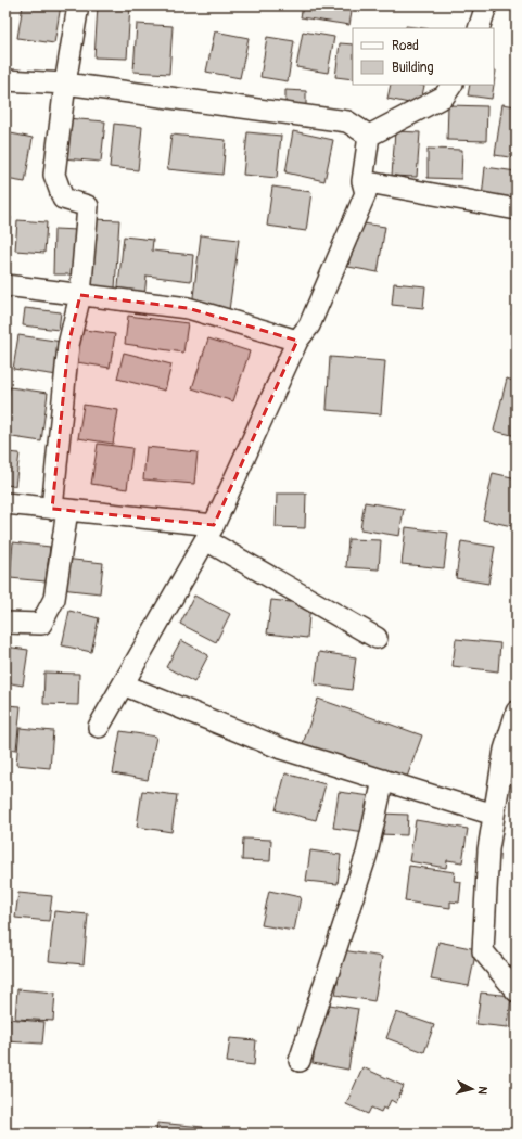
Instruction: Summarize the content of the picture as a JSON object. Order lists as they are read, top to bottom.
{
  "legend": ["Road", "Building"],
  "north": "right"
}
